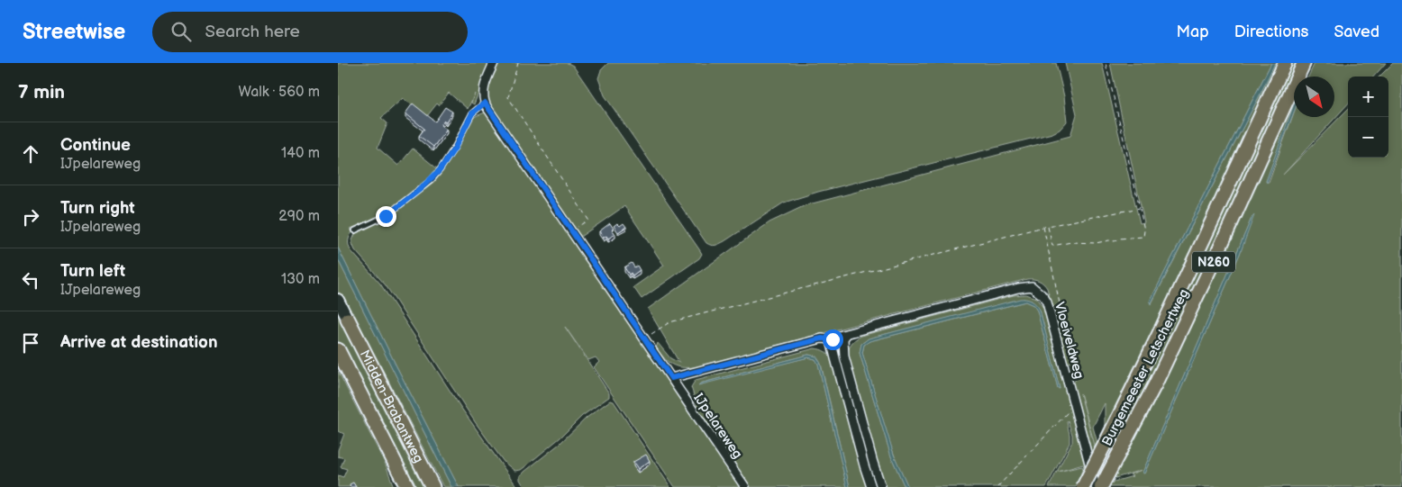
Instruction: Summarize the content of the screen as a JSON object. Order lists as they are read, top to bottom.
{
  "streets": {
    "highway": ["Midden-Brabantweg"],
    "main road": ["N260", "Burgemeester Letschertweg"],
    "street": ["Vloeiveldweg", "IJpelareweg"]
  },
  "crossings": [
    ["Vloeiveldweg", "IJpelareweg"]
  ],
  "north": "bottom right",
  "page": {
    "header": "Streetwise",
    "search": "Search here",
    "nav": ["Map", "Directions", "Saved"],
    "heading": ["7 min", "Walk · 560 m"],
    "map_buttons": ["+", "−"],
    "list": [
      ["Continue", "IJpelareweg", "140 m"],
      ["Turn right", "IJpelareweg", "290 m"],
      ["Turn left", "IJpelareweg", "130 m"],
      "Arrive at destination"
    ]
  }
}
